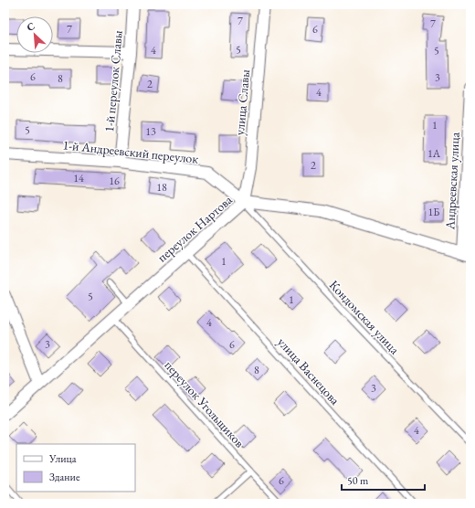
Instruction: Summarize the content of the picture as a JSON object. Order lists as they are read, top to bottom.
{
  "streets": {
    "street": [
      "1-й переулок Славы",
      "улица Славы",
      "1-й Андреевский переулок",
      "Андреевская улица",
      "переулок Нартова"
    ],
    "lane": ["Кондомская улица", "улица Васнецова", "переулок Угольщиков"]
  },
  "crossings": [
    ["1-й переулок Славы", "1-й Андреевский переулок"],
    ["улица Славы", "1-й Андреевский переулок"],
    ["улица Славы", "переулок Нартова"],
    ["улица Славы", "Кондомская улица"],
    ["1-й Андреевский переулок", "переулок Нартова"],
    ["1-й Андреевский переулок", "Кондомская улица"],
    ["Андреевская улица", "переулок Нартова"],
    ["переулок Нартова", "Кондомская улица"],
    ["переулок Нартова", "улица Васнецова"],
    ["переулок Нартова", "переулок Угольщиков"]
  ],
  "house_numbers": [
    "7",
    "7",
    "7",
    "6",
    "5",
    "4",
    "5",
    "6",
    "3",
    "8",
    "2",
    "4",
    "1",
    "5",
    "13",
    "1А",
    "2",
    "14",
    "16",
    "18",
    "1Б",
    "1",
    "5",
    "1",
    "4",
    "3",
    "6",
    "8",
    "3",
    "4",
    "6"
  ],
  "legend": ["Улица", "Здание"],
  "scale_bar": "50 m",
  "north": "top left"
}
